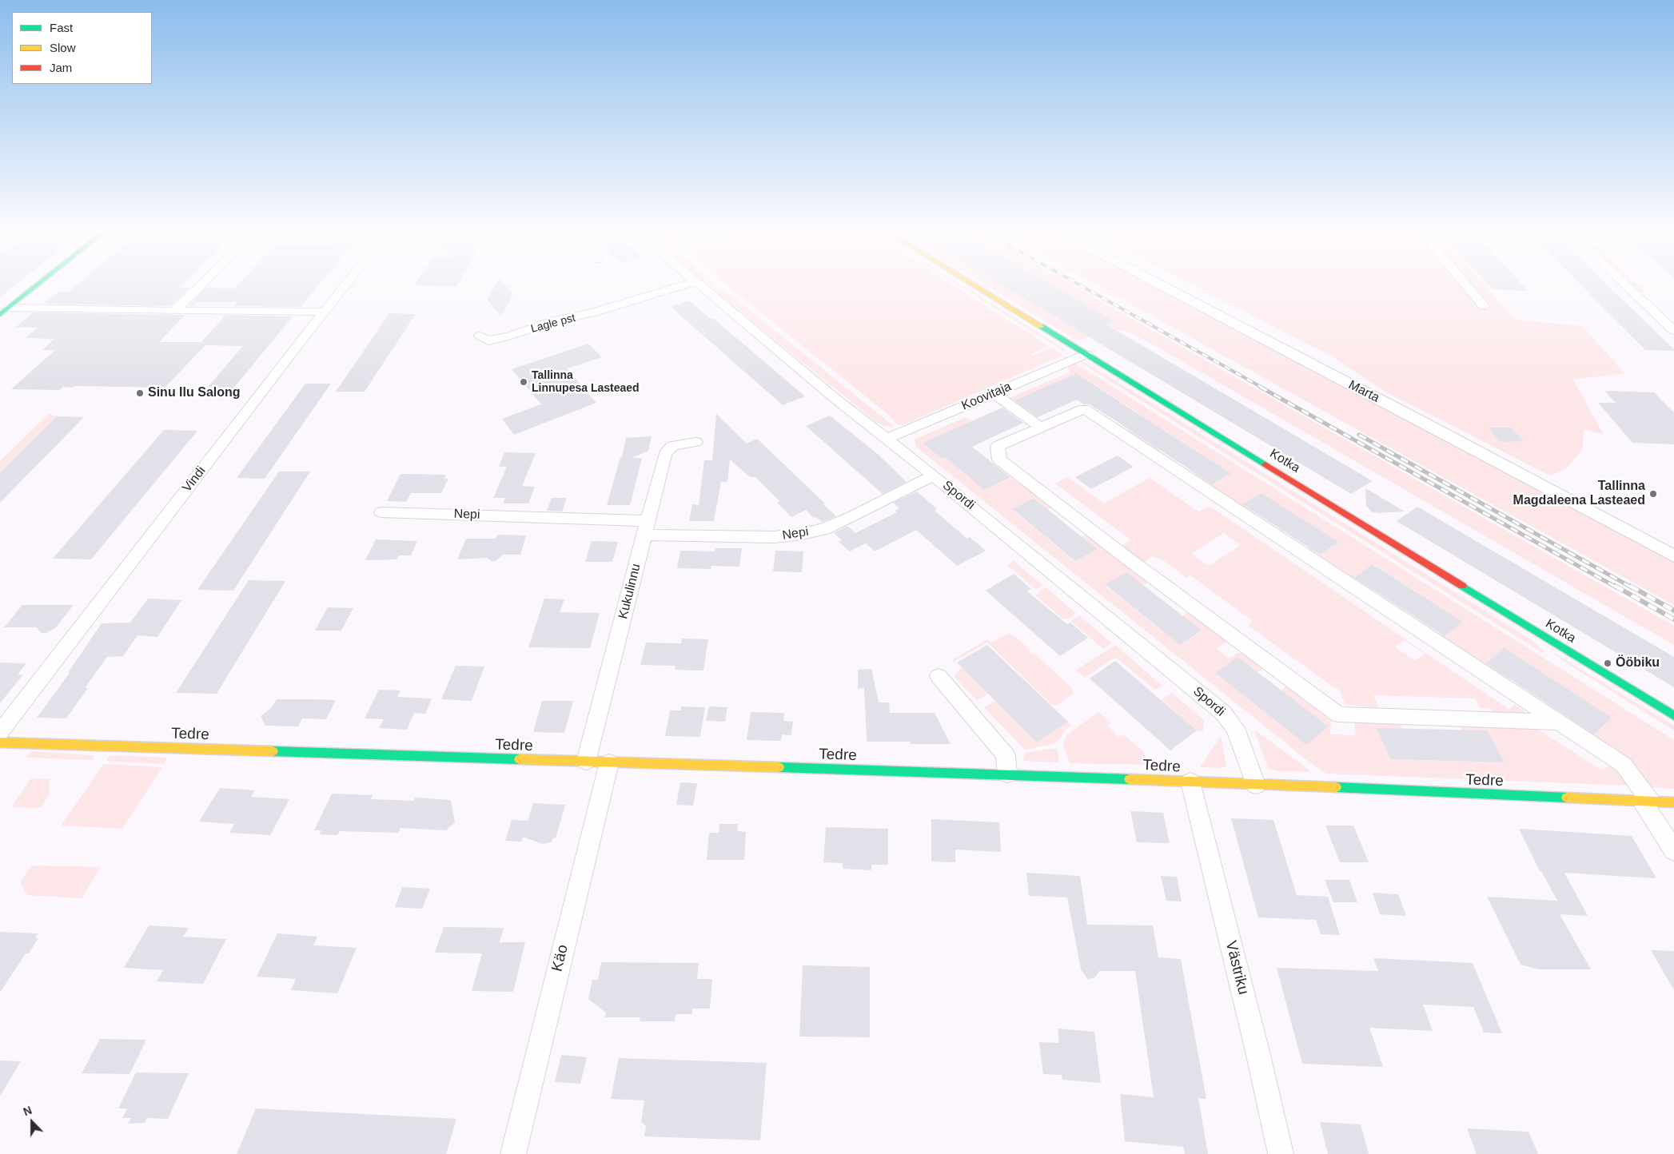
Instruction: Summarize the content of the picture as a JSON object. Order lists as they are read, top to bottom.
{
  "streets": {
    "street": [
      "Lagle pst",
      "Marta",
      "Koovitaja",
      "Kotka",
      "Vindi",
      "Spordi",
      "Nepi",
      "Kukulinnu",
      "Tedre",
      "Käo",
      "Västriku"
    ]
  },
  "crossings": [
    ["Koovitaja", "Kotka"],
    ["Koovitaja", "Spordi"],
    ["Spordi", "Nepi"],
    ["Spordi", "Tedre"],
    ["Nepi", "Kukulinnu"],
    ["Kukulinnu", "Tedre"],
    ["Tedre", "Käo"],
    ["Tedre", "Västriku"]
  ],
  "places": [
    "Tallinna Linnupesa Lasteaed",
    "Sinu Ilu Salong",
    "Tallinna Magdaleena Lasteaed",
    "Ööbiku"
  ],
  "legend": ["Fast", "Slow", "Jam"],
  "north": "top"
}
